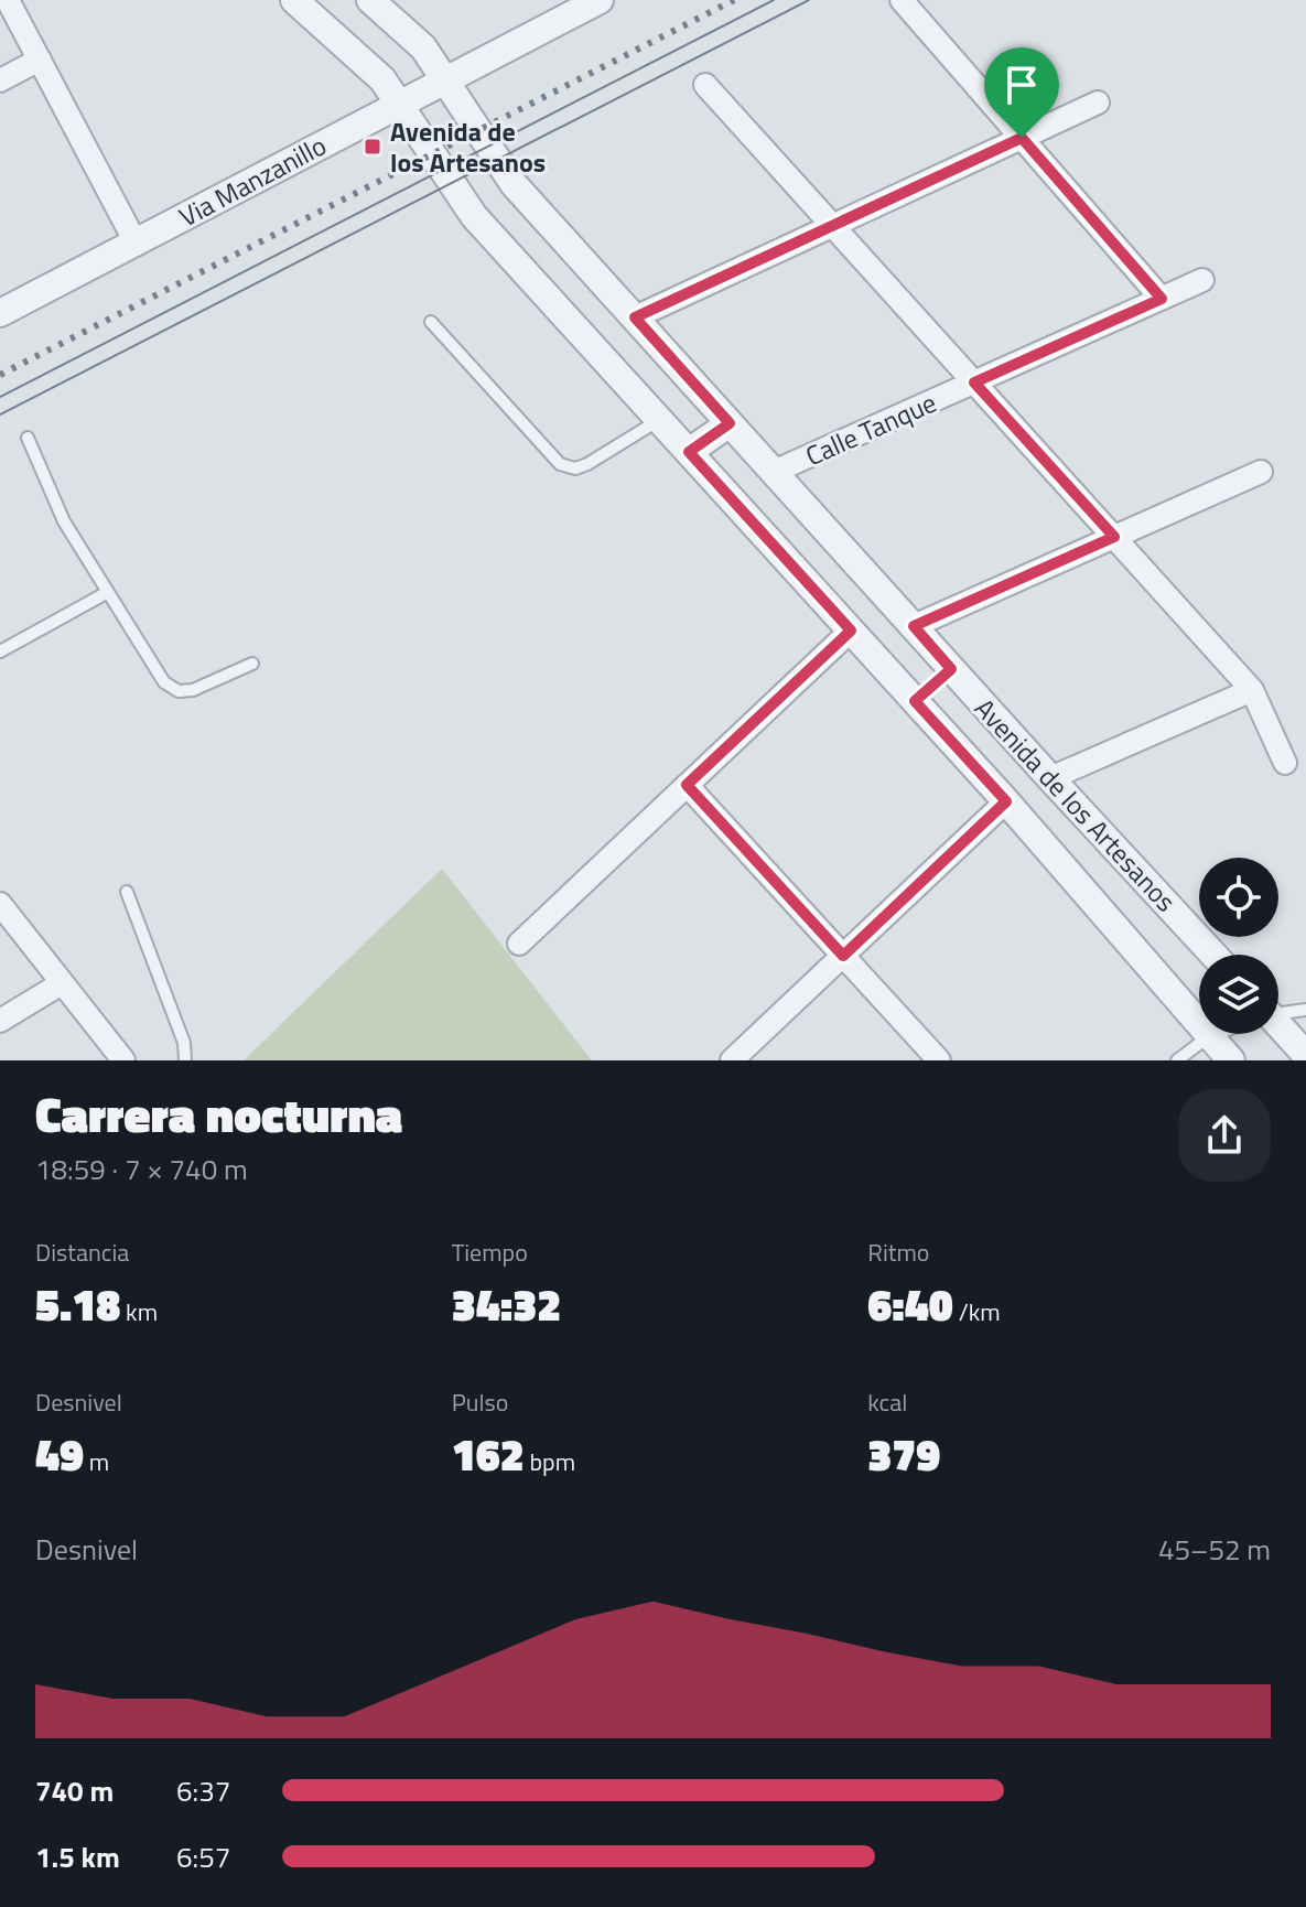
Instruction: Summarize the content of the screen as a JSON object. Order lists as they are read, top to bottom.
{
  "streets": {
    "street": ["Via Manzanillo", "Calle Tanque", "Avenida de los Artesanos"]
  },
  "crossings": [
    ["Via Manzanillo", "Avenida de los Artesanos"],
    ["Calle Tanque", "Avenida de los Artesanos"]
  ],
  "places": {
    "transit": ["Avenida de los Artesanos"]
  },
  "page": {
    "heading": ["Carrera nocturna", "18:59 · 7 × 740 m"],
    "stats": [
      ["Distancia", "5.18 km"],
      ["Tiempo", "34:32"],
      ["Ritmo", "6:40 /km"],
      ["Desnivel", "49 m"],
      ["Pulso", "162 bpm"],
      ["kcal", "379"]
    ],
    "chart": ["Desnivel", "45–52 m"],
    "list": [
      {
        "name": "740 m",
        "note": "6:37"
      },
      {
        "name": "1.5 km",
        "note": "6:57"
      }
    ]
  }
}
